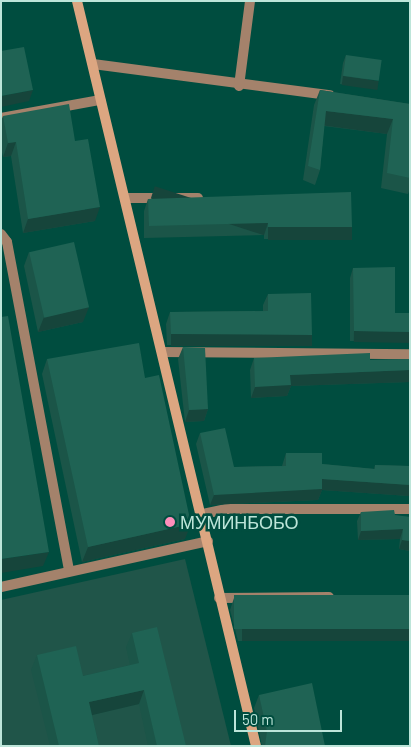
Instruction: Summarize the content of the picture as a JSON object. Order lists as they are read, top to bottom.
{
  "places": ["МУМИНБОБО"],
  "scale_bar": "50 m"
}
